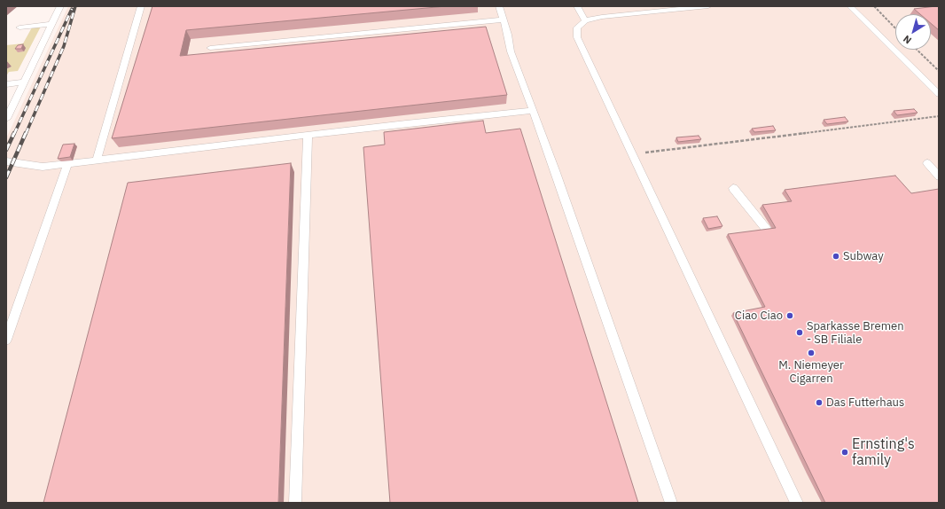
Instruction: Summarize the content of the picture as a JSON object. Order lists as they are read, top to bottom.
{
  "places": [
    "Subway",
    "Ciao Ciao",
    "Sparkasse Bremen - SB Filiale",
    "M. Niemeyer Cigarren",
    "Das Futterhaus",
    "Ernsting's family"
  ],
  "north": "bottom left"
}
